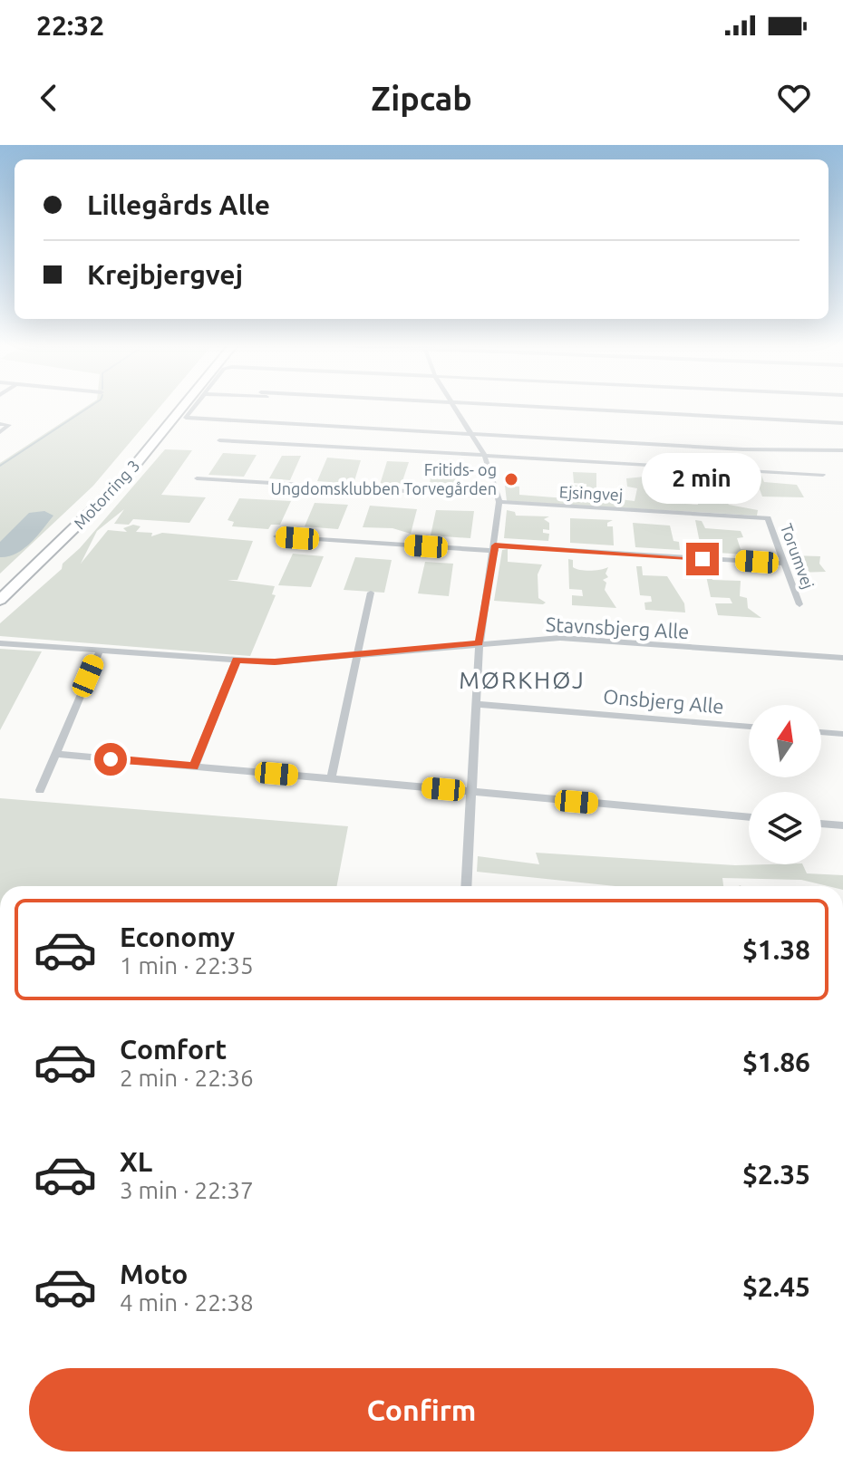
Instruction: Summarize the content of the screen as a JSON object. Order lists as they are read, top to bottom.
{
  "streets": {
    "highway": ["Motorring 3"],
    "street": [
      "Ejsingvej",
      "Torumvej",
      "Stavnsbjerg Alle",
      "Onsbjerg Alle"
    ]
  },
  "crossings": [
    ["Ejsingvej", "Torumvej"]
  ],
  "districts": ["MØRKHØJ"],
  "places": ["Fritids- og Ungdomsklubben Torvegården"],
  "north": "top",
  "page": {
    "status": "22:32",
    "header": "Zipcab",
    "banner": ["Lillegårds Alle", "Krejbjergvej"],
    "bubble": "2 min",
    "list": [
      {
        "name": "Economy",
        "note": "1 min · 22:35",
        "value": "$1.38"
      },
      {
        "name": "Comfort",
        "note": "2 min · 22:36",
        "value": "$1.86"
      },
      {
        "name": "XL",
        "note": "3 min · 22:37",
        "value": "$2.35"
      },
      {
        "name": "Moto",
        "note": "4 min · 22:38",
        "value": "$2.45"
      }
    ],
    "buttons": "Confirm"
  }
}
